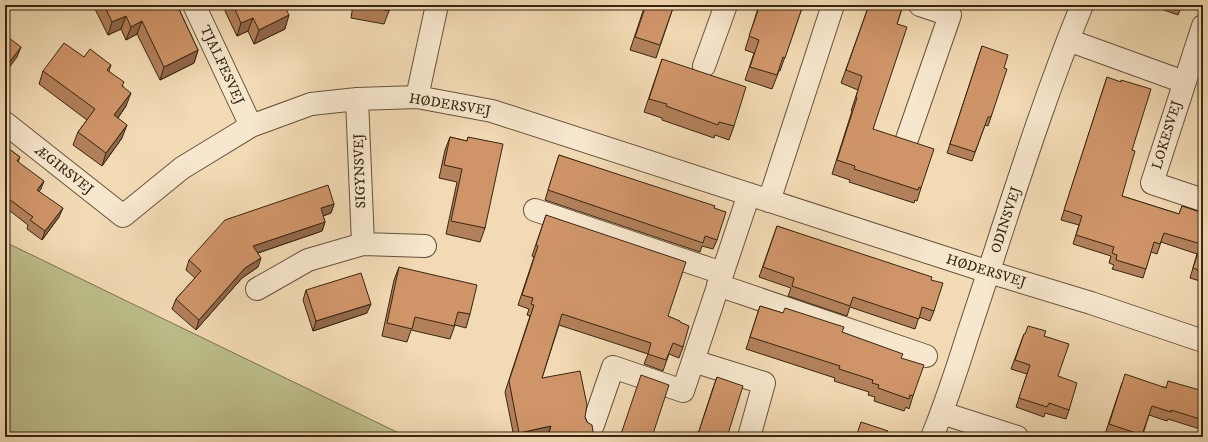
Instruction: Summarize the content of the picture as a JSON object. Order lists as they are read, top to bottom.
{
  "streets": {
    "street": [
      "TJALFESVEJ",
      "HØDERSVEJ",
      "LOKESVEJ",
      "ÆGIRSVEJ",
      "SIGYNSVEJ",
      "ODINSVEJ"
    ]
  },
  "crossings": [
    ["TJALFESVEJ", "HØDERSVEJ"],
    ["HØDERSVEJ", "ÆGIRSVEJ"],
    ["HØDERSVEJ", "SIGYNSVEJ"],
    ["HØDERSVEJ", "ODINSVEJ"],
    ["LOKESVEJ", "ODINSVEJ"]
  ]
}
